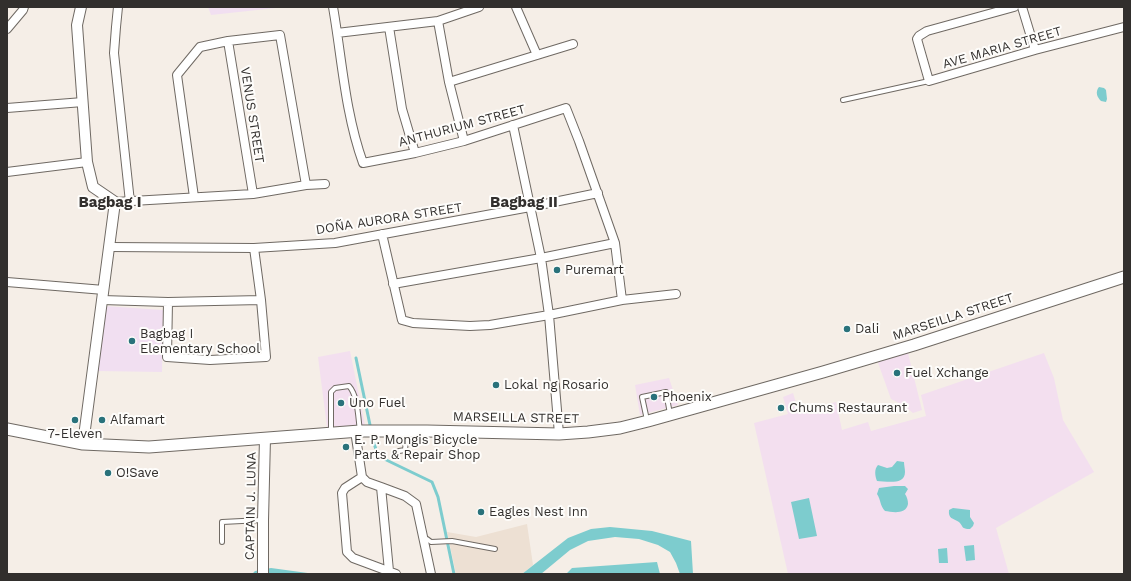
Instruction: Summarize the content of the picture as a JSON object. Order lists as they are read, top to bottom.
{
  "streets": {
    "main road": ["MARSEILLA STREET"],
    "street": [
      "AVE MARIA STREET",
      "VENUS STREET",
      "ANTHURIUM STREET",
      "DOÑA AURORA STREET",
      "CAPTAIN J. LUNA"
    ]
  },
  "crossings": [
    ["ANTHURIUM STREET", "DOÑA AURORA STREET"],
    ["MARSEILLA STREET", "CAPTAIN J. LUNA"]
  ],
  "districts": ["Bagbag I", "Bagbag II"],
  "places": [
    "Puremart",
    "Dali",
    "Bagbag I Elementary School",
    "Fuel Xchange",
    "Lokal ng Rosario",
    "Phoenix",
    "Uno Fuel",
    "Chums Restaurant",
    "7-Eleven",
    "Alfamart",
    "E. P. Mongis Bicycle Parts & Repair Shop",
    "O!Save",
    "Eagles Nest Inn"
  ]
}
